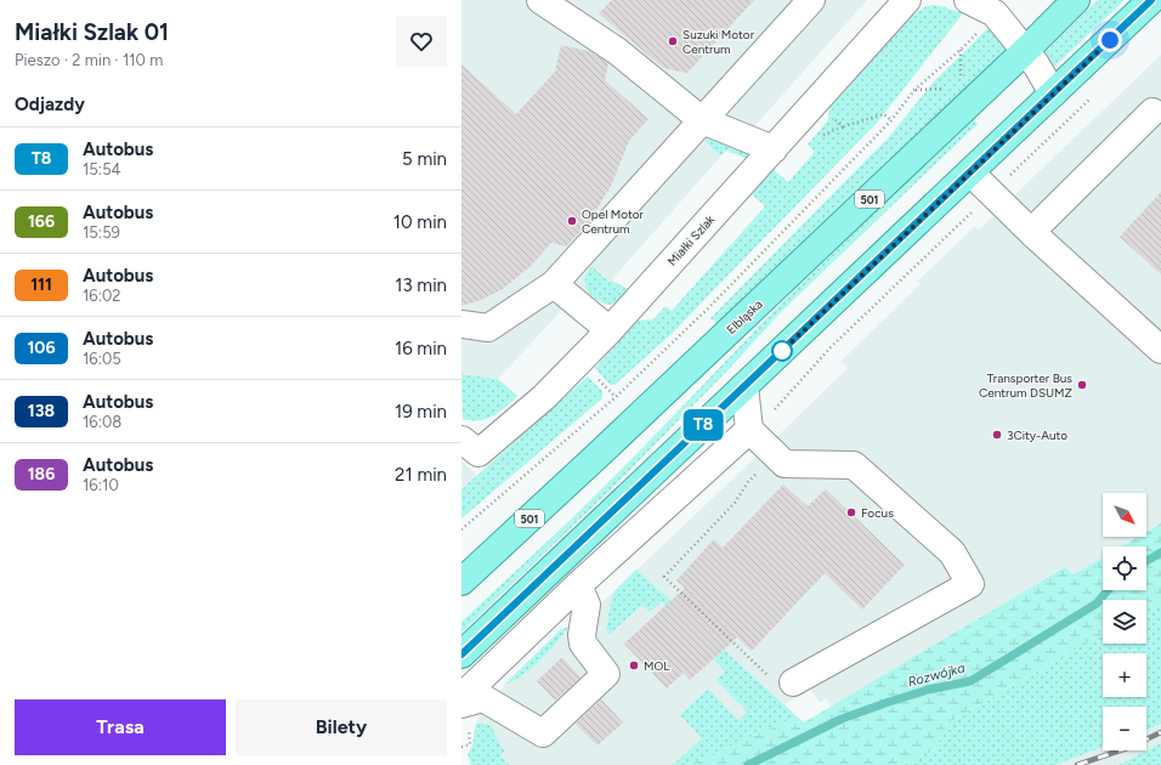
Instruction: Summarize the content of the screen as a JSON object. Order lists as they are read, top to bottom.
{
  "streets": {
    "main road": ["501", "Elbląska"],
    "street": ["Miałki Szlak"]
  },
  "water": ["Rozwójka"],
  "places": [
    "Suzuki Motor Centrum",
    "Opel Motor Centrum",
    "Transporter Bus Centrum DSUMZ",
    "3City-Auto",
    "Focus",
    "MOL"
  ],
  "lines": ["bus line T8"],
  "north": "bottom right",
  "page": {
    "heading": [
      ["Miałki Szlak 01", "Pieszo · 2 min · 110 m"],
      "Odjazdy"
    ],
    "on_map": "T8",
    "list": [
      {
        "mark": "T8",
        "name": "Autobus",
        "note": "15:54",
        "value": "5 min"
      },
      {
        "mark": "166",
        "name": "Autobus",
        "note": "15:59",
        "value": "10 min"
      },
      {
        "mark": "111",
        "name": "Autobus",
        "note": "16:02",
        "value": "13 min"
      },
      {
        "mark": "106",
        "name": "Autobus",
        "note": "16:05",
        "value": "16 min"
      },
      {
        "mark": "138",
        "name": "Autobus",
        "note": "16:08",
        "value": "19 min"
      },
      {
        "mark": "186",
        "name": "Autobus",
        "note": "16:10",
        "value": "21 min"
      }
    ],
    "map_buttons": ["+", "−"],
    "buttons": ["Trasa", "Bilety"]
  }
}
